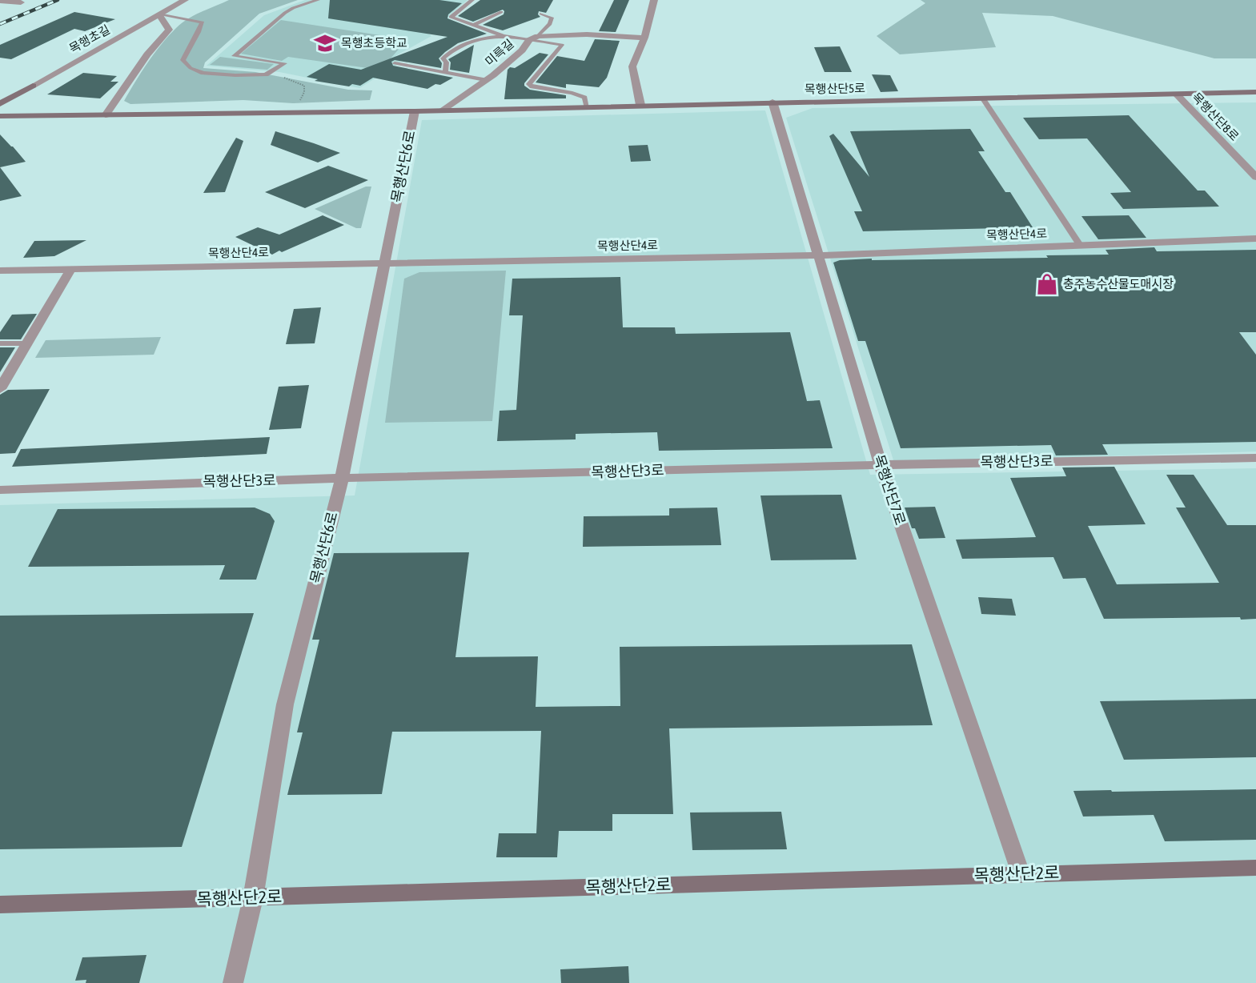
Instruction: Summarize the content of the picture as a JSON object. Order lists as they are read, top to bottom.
{
  "streets": {
    "street": [
      "목행초길",
      "미륵길",
      "목행산단5로",
      "목행산단8로",
      "목행산단6로",
      "목행산단4로",
      "목행산단3로",
      "목행산단7로",
      "목행산단2로"
    ]
  },
  "crossings": [
    ["미륵길", "목행산단5로"],
    ["목행산단5로", "목행산단8로"],
    ["목행산단5로", "목행산단6로"],
    ["목행산단5로", "목행산단7로"],
    ["목행산단6로", "목행산단4로"],
    ["목행산단6로", "목행산단3로"],
    ["목행산단6로", "목행산단2로"],
    ["목행산단4로", "목행산단7로"],
    ["목행산단3로", "목행산단7로"],
    ["목행산단7로", "목행산단2로"]
  ],
  "places": {
    "school or university": ["목행초등학교"],
    "shop": ["충주농수산물도매시장"]
  }
}
